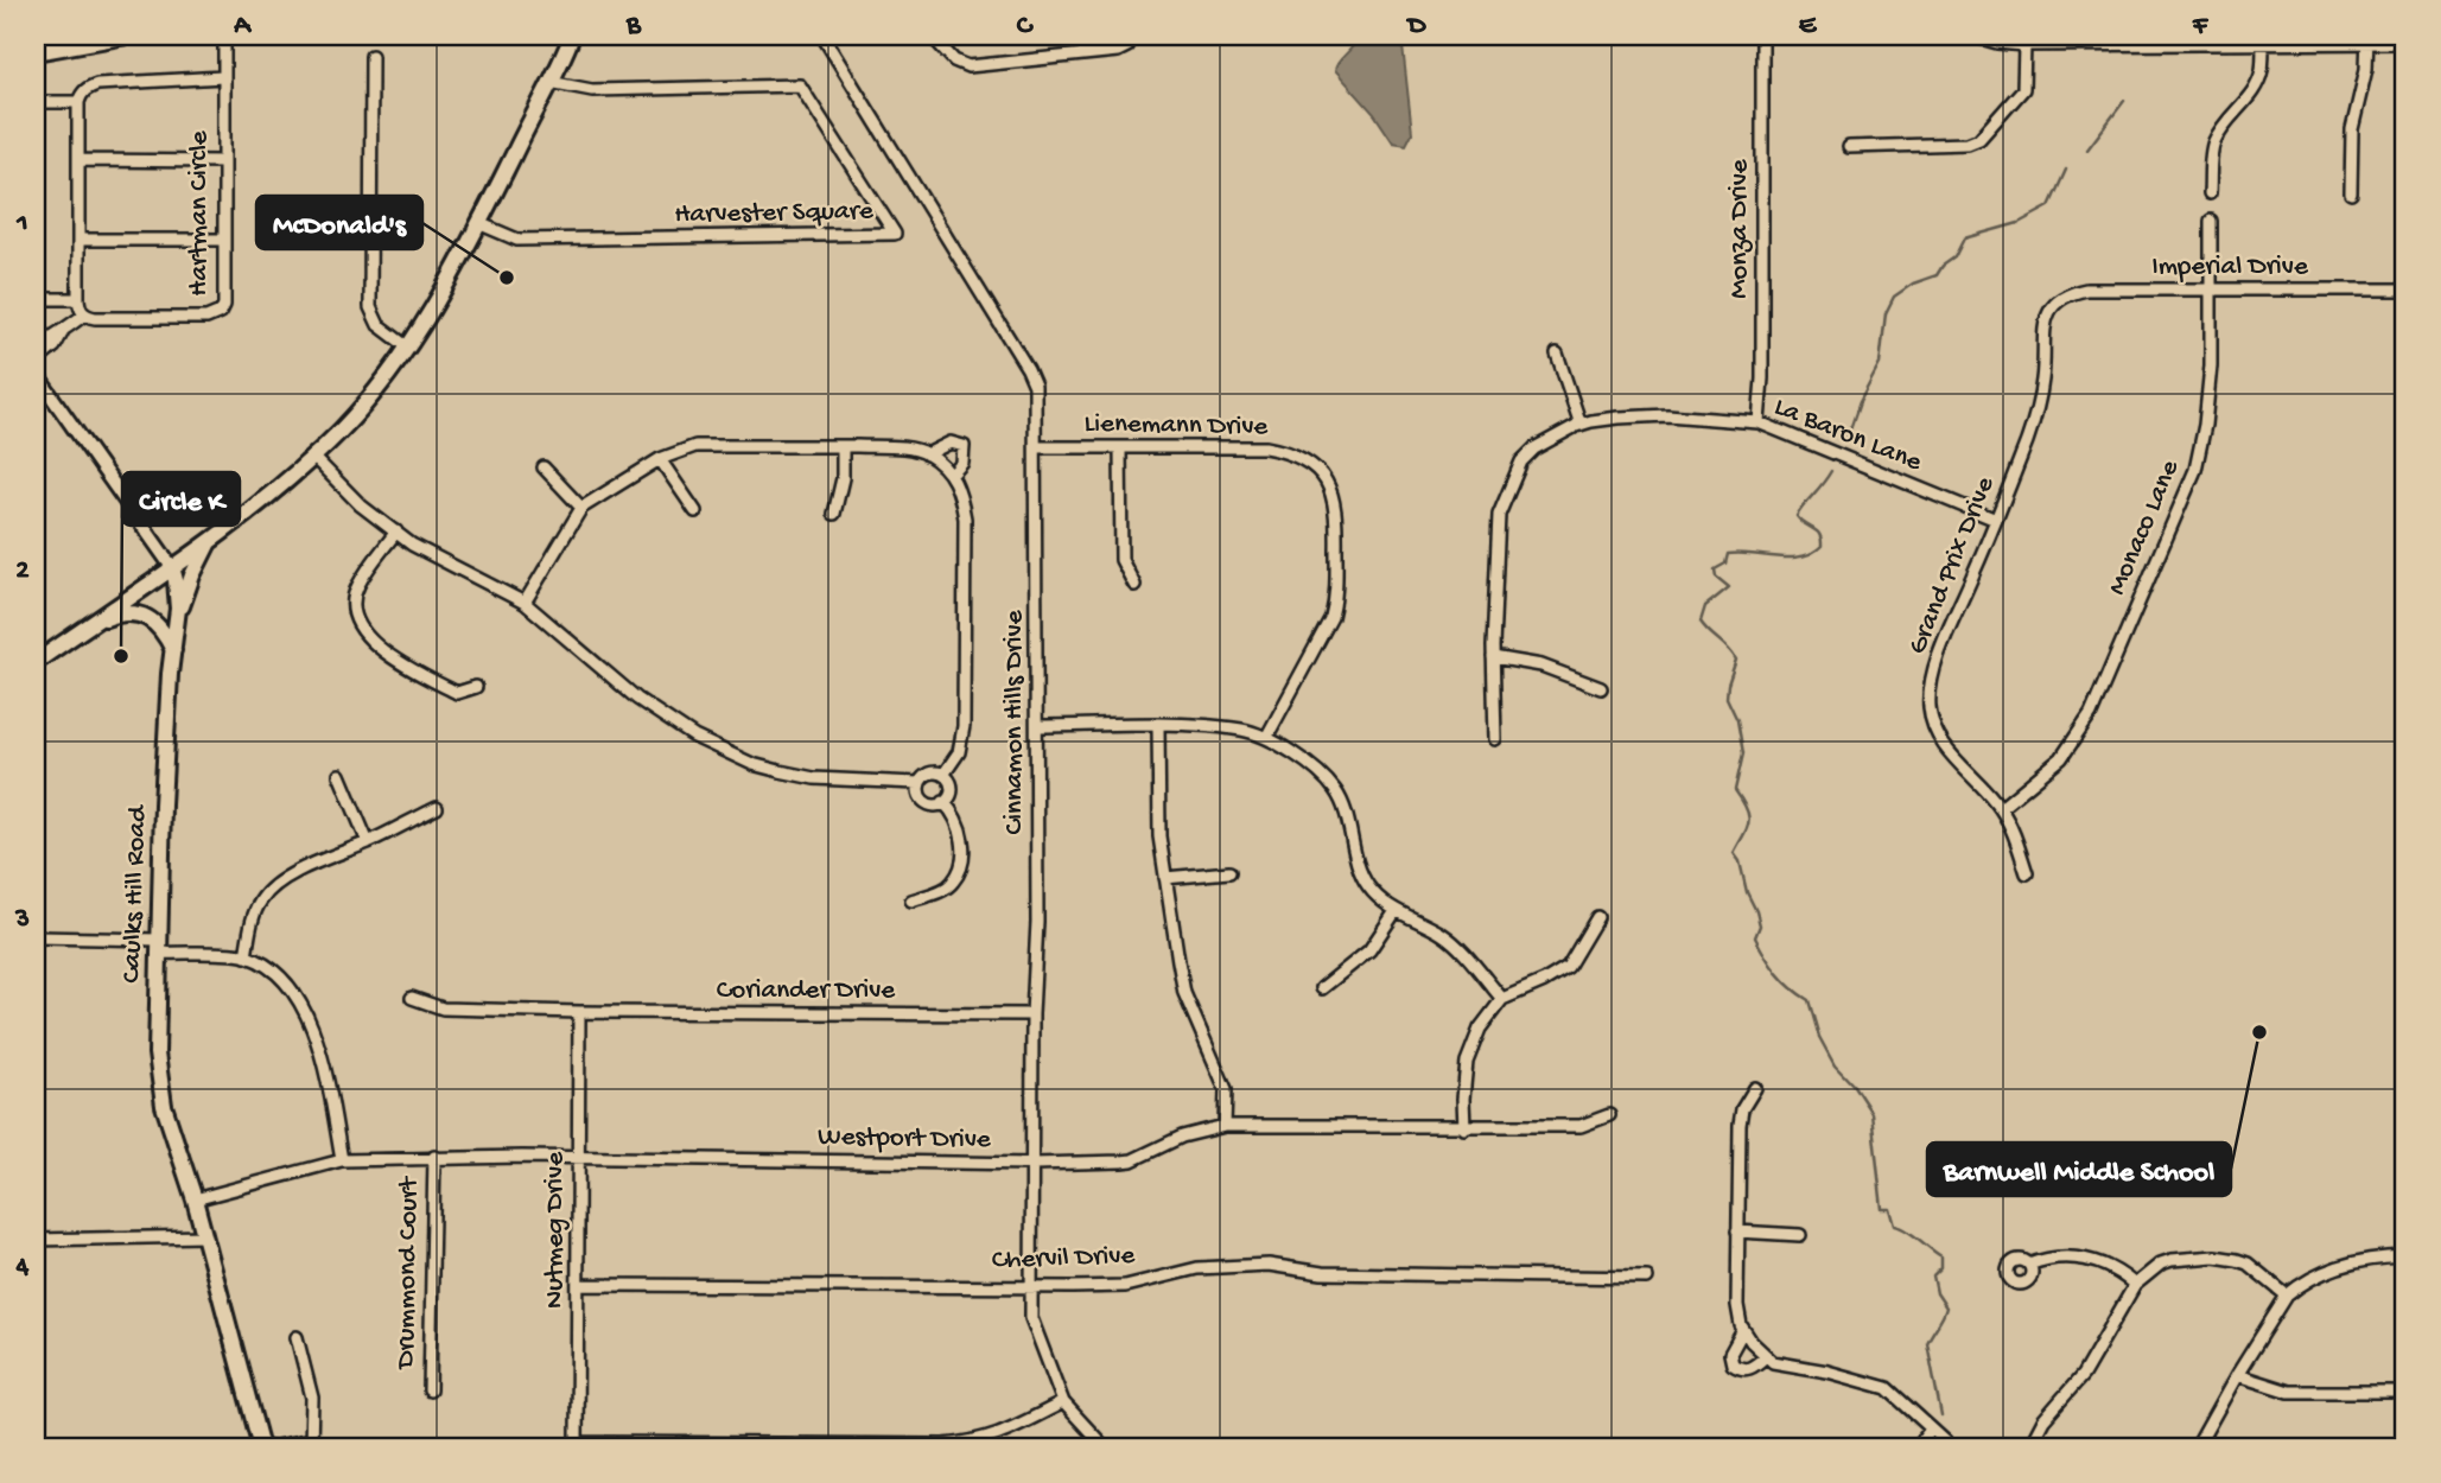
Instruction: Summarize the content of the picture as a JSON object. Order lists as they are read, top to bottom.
{
  "streets": {
    "main road": ["Caulks Hill Road"],
    "street": [
      "Hartman Circle",
      "Harvester Square",
      "Monza Drive",
      "Imperial Drive",
      "Lienemann Drive",
      "La Baron Lane",
      "Monaco Lane",
      "Grand Prix Drive",
      "Cinnamon Hills Drive",
      "Coriander Drive",
      "Westport Drive",
      "Nutmeg Drive",
      "Chervil Drive",
      "Drummond Court"
    ]
  },
  "crossings": [
    ["Monza Drive", "La Baron Lane"],
    ["Imperial Drive", "Monaco Lane"],
    ["Imperial Drive", "Grand Prix Drive"],
    ["Lienemann Drive", "Cinnamon Hills Drive"],
    ["La Baron Lane", "Grand Prix Drive"],
    ["Monaco Lane", "Grand Prix Drive"],
    ["Cinnamon Hills Drive", "Coriander Drive"],
    ["Cinnamon Hills Drive", "Westport Drive"],
    ["Cinnamon Hills Drive", "Chervil Drive"],
    ["Caulks Hill Road", "Westport Drive"],
    ["Coriander Drive", "Nutmeg Drive"],
    ["Westport Drive", "Nutmeg Drive"],
    ["Westport Drive", "Drummond Court"],
    ["Nutmeg Drive", "Chervil Drive"]
  ],
  "places": ["McDonald's", "Circle K", "Barnwell Middle School"],
  "grid": {
    "columns": [
      "A",
      "B",
      "C",
      "D",
      "E",
      "F"
    ],
    "rows": [
      "1",
      "2",
      "3",
      "4"
    ]
  }
}
